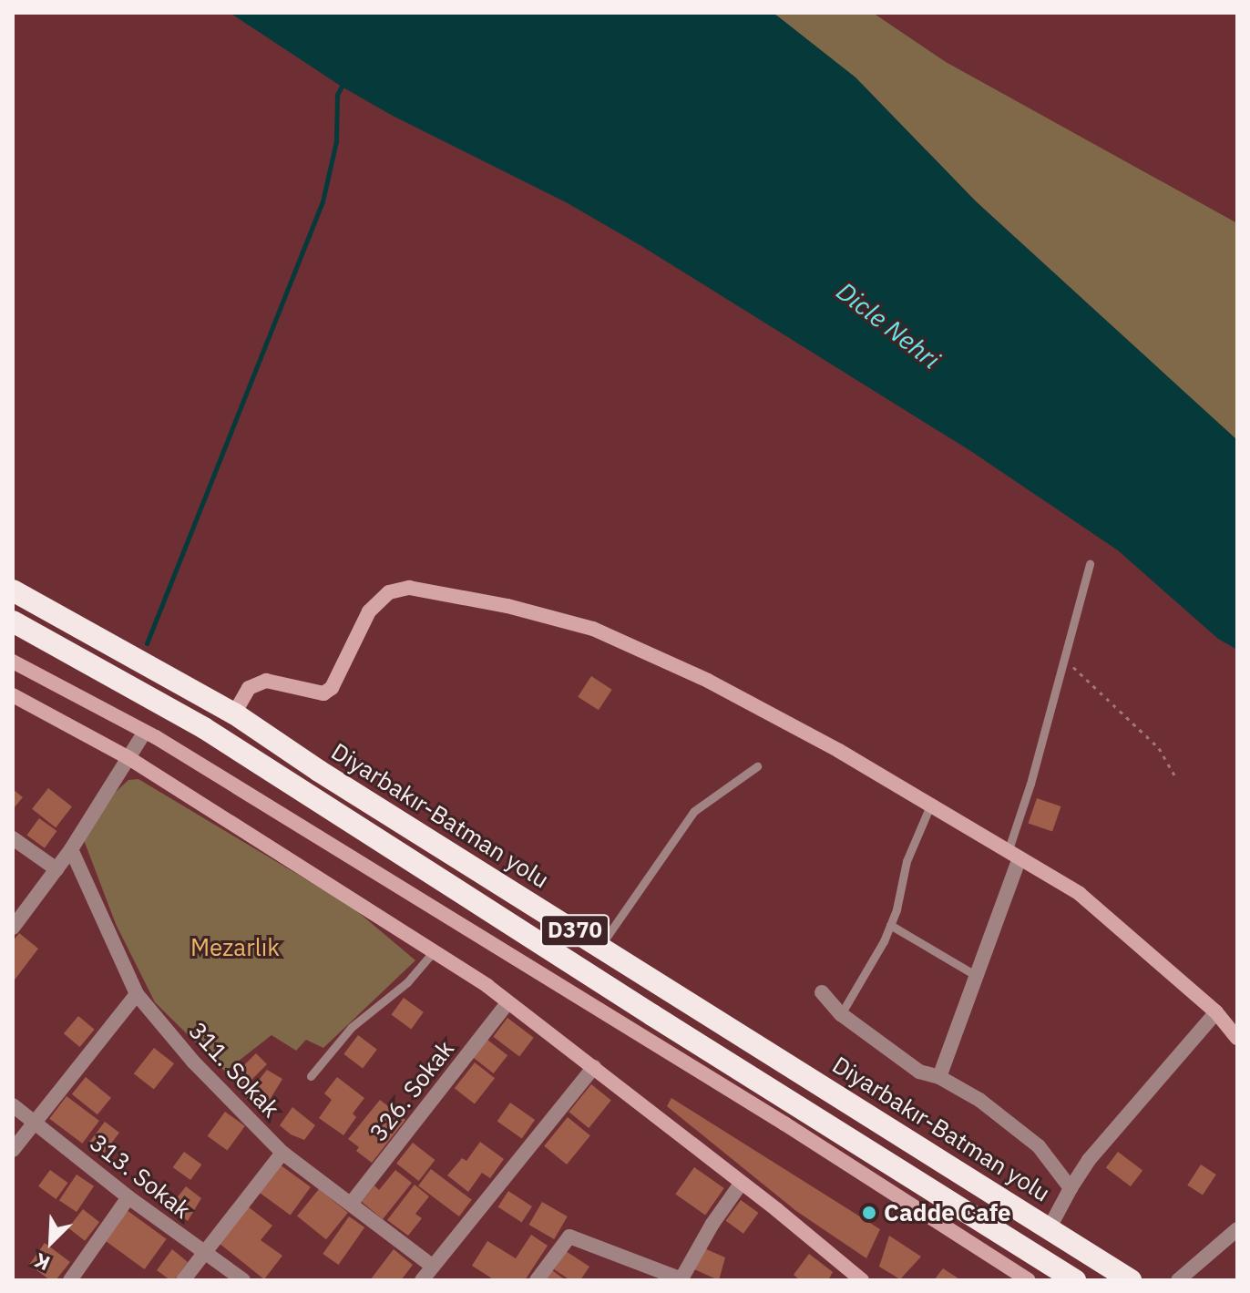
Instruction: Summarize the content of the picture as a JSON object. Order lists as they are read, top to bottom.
{
  "streets": {
    "highway": ["Diyarbakır-Batman yolu", "D370"],
    "street": ["311. Sokak", "326. Sokak", "313. Sokak"]
  },
  "crossings": [
    ["311. Sokak", "326. Sokak"]
  ],
  "water": ["Dicle Nehri"],
  "parks": ["Mezarlık"],
  "places": ["Cadde Cafe"],
  "north": "bottom left"
}
